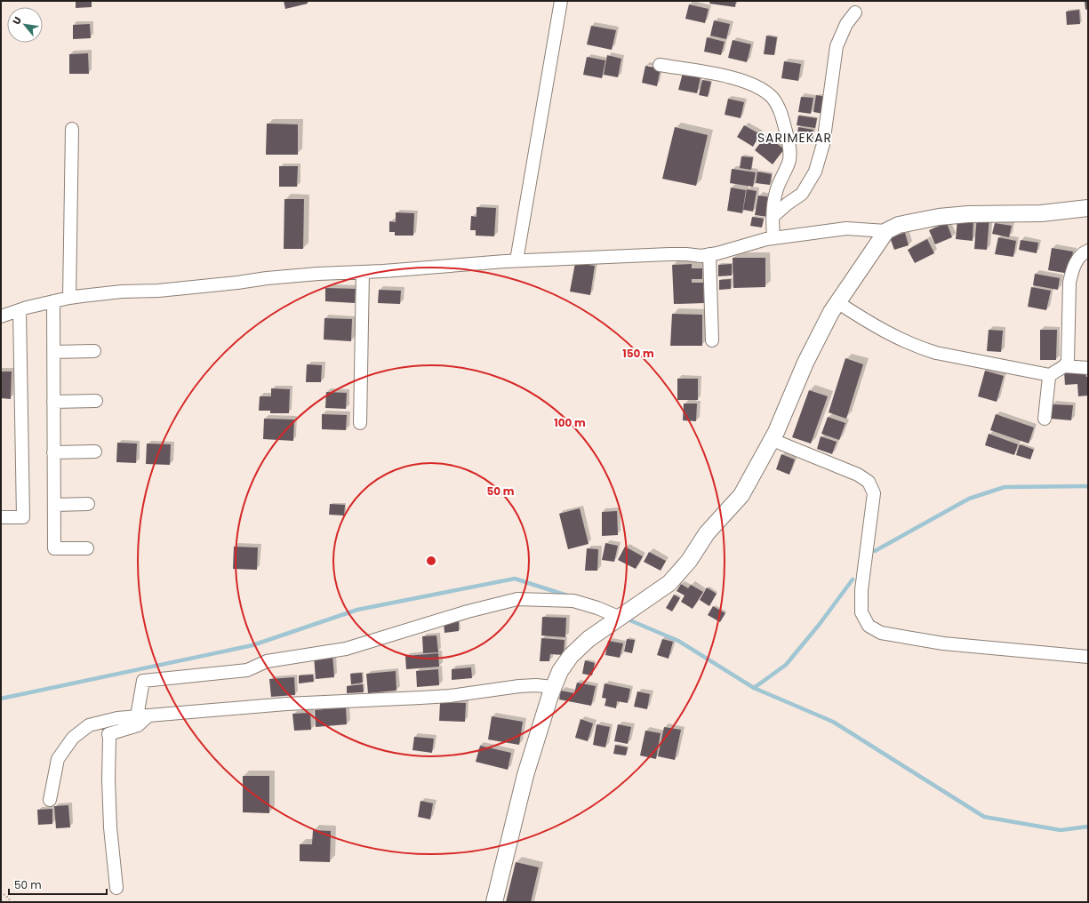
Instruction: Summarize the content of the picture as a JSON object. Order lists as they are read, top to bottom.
{
  "districts": ["SARIMEKAR"],
  "scale_bar": "50 m",
  "north": "top left",
  "rings": ["150 m", "100 m", "50 m"]
}
